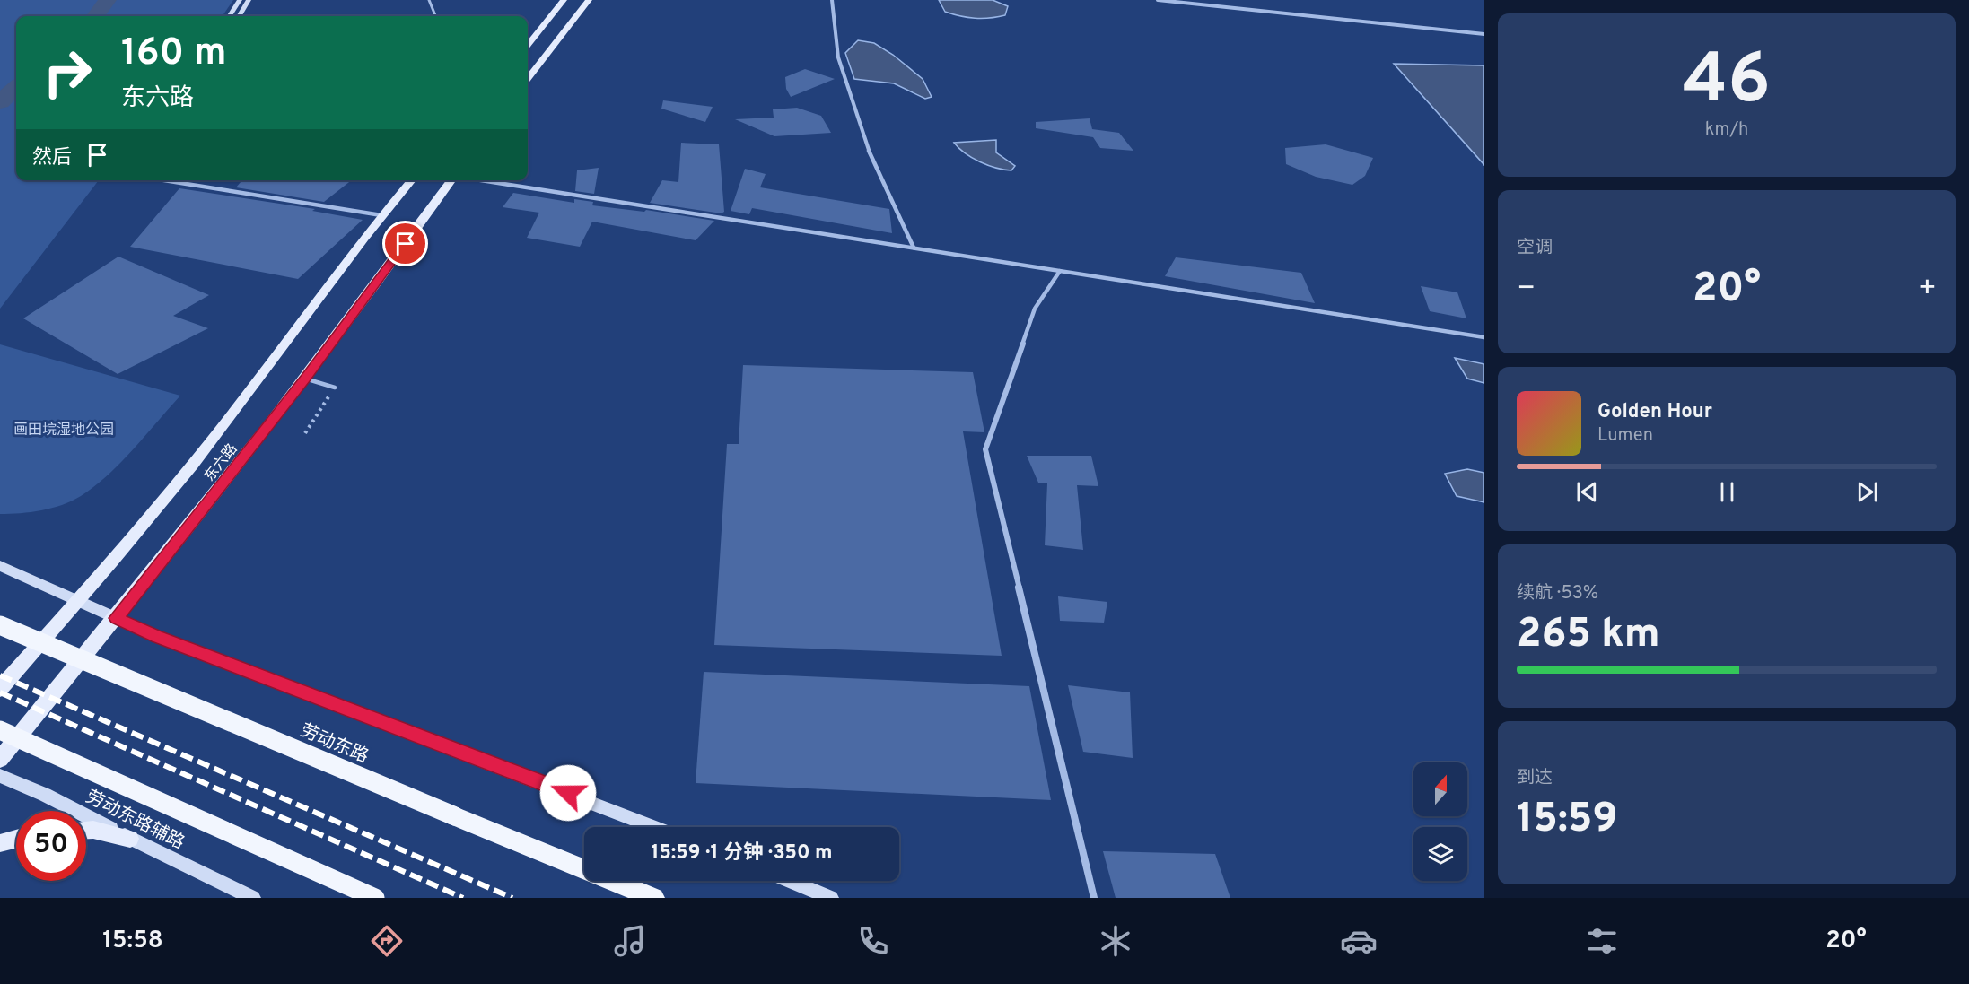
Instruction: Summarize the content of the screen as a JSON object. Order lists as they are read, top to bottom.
{
  "streets": {
    "highway": ["劳动东路"],
    "main road": ["东六路", "劳动东路辅路"]
  },
  "parks": ["画田垸湿地公园"],
  "north": "top",
  "page": {
    "tile": [
      ["46", "km/h"],
      "空调",
      ["续航 · 53%", "265 km"],
      ["到达", "15:59"]
    ],
    "turn": ["160 m", "东六路"],
    "then": "然后",
    "heat": ["−", "20°", "+"],
    "song": ["Golden Hour", "Lumen"],
    "limit": "50",
    "trip": "15:59 · 1 分钟 · 350 m",
    "tabs": ["15:58", "20°"]
  }
}
